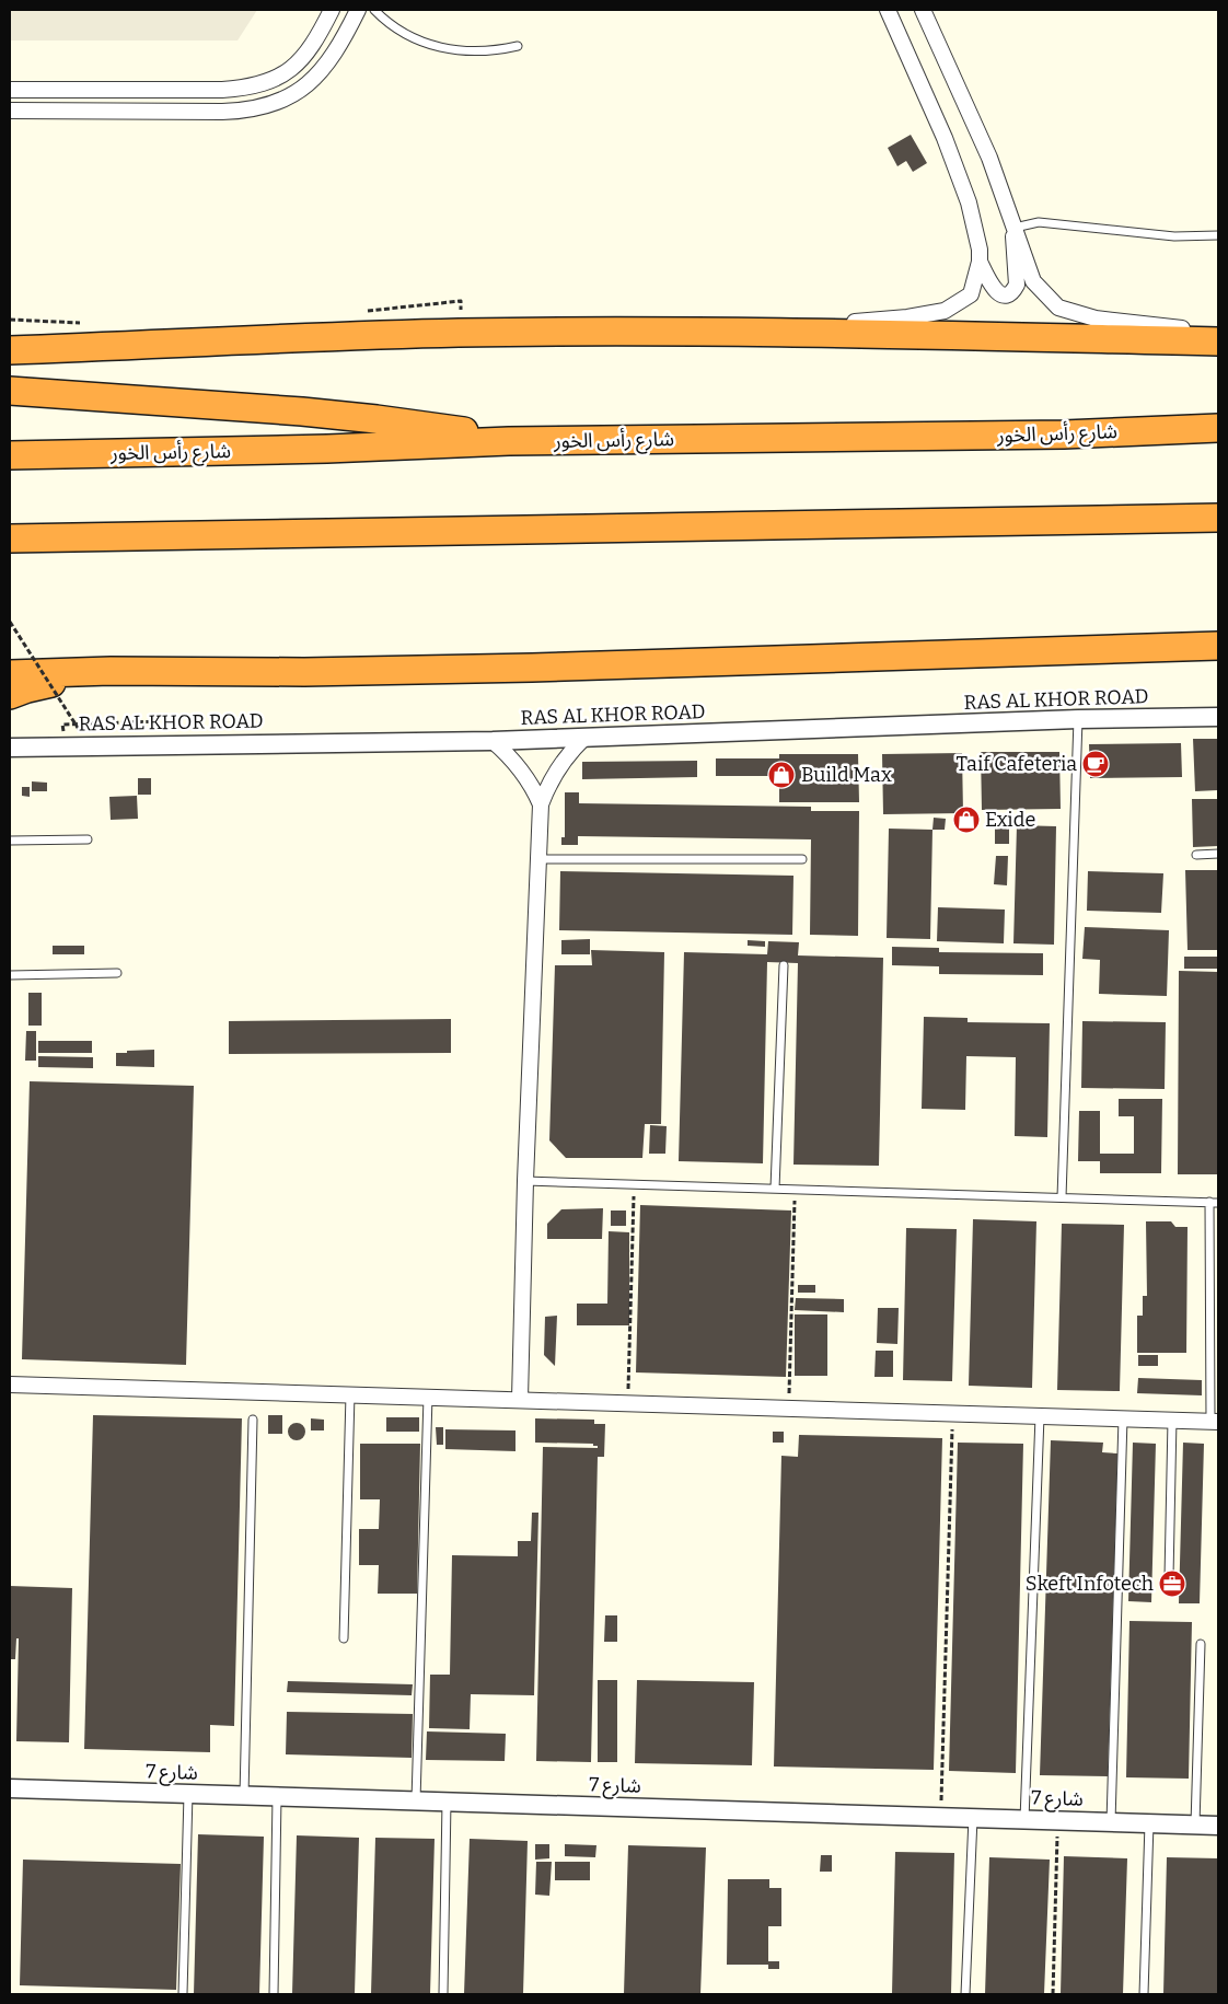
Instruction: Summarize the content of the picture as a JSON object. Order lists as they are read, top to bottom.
{
  "streets": {
    "highway": ["شارع رأس الخور"],
    "street": ["RAS AL KHOR ROAD", "شارع 7"]
  },
  "places": {
    "cafe": ["Taif Cafeteria"],
    "shop": ["Build Max", "Exide"],
    "office": ["Skeft Infotech"]
  }
}
